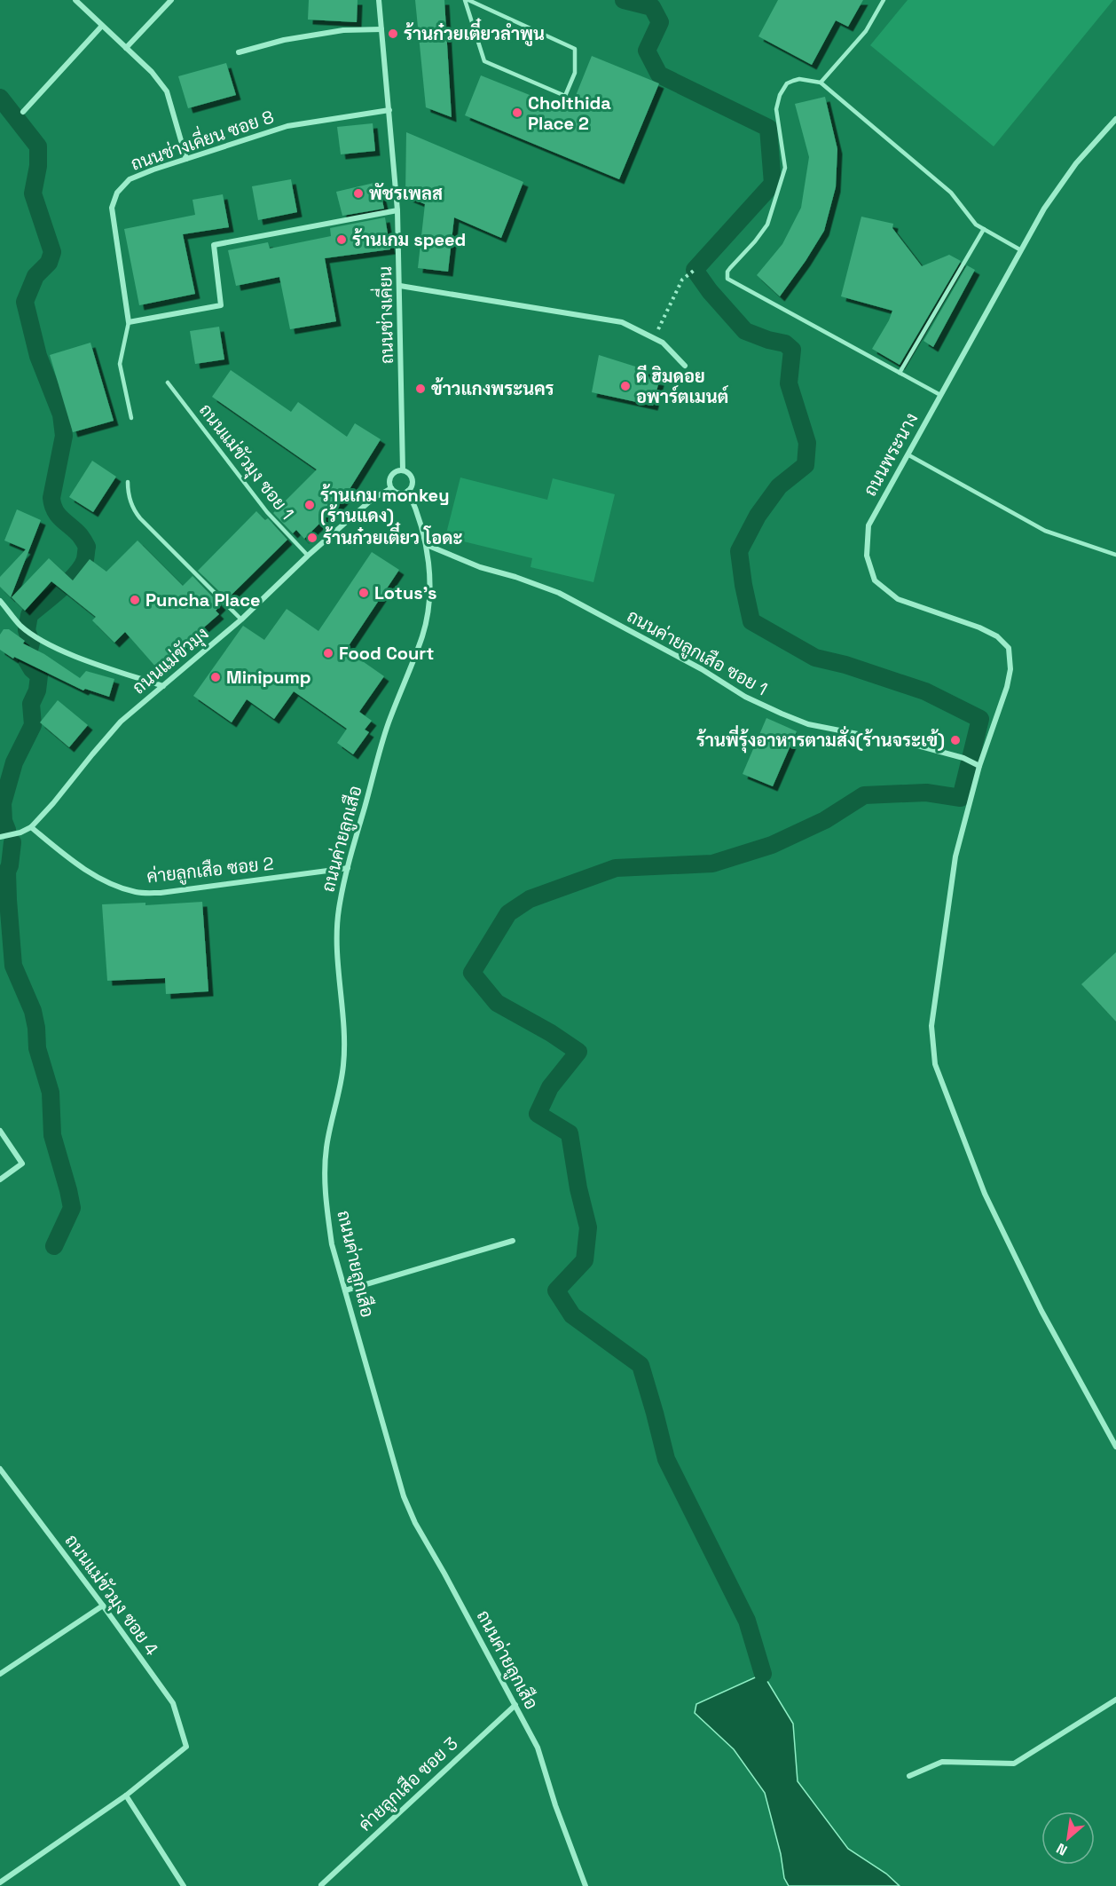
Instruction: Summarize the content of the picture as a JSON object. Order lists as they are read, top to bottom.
{
  "streets": {
    "street": [
      "ถนนช่างเคี่ยน ซอย 8",
      "ถนนช่างเคี่ยน",
      "ถนนพระนาง",
      "ถนนค่ายลูกเสือ ซอย 1",
      "ถนนแม่ขัวมุง",
      "ถนนค่ายลูกเสือ",
      "ค่ายลูกเสือ ซอย 2",
      "ถนนแม่ขัวมุง ซอย 4",
      "ค่ายลูกเสือ ซอย 3"
    ],
    "lane": ["ถนนแม่ขัวมุง ซอย 1"]
  },
  "crossings": [
    ["ถนนช่างเคี่ยน ซอย 8", "ถนนช่างเคี่ยน"],
    ["ถนนช่างเคี่ยน", "ถนนแม่ขัวมุง"],
    ["ถนนช่างเคี่ยน", "ถนนค่ายลูกเสือ"],
    ["ถนนพระนาง", "ถนนค่ายลูกเสือ ซอย 1"],
    ["ถนนแม่ขัวมุง ซอย 1", "ถนนแม่ขัวมุง"],
    ["ถนนค่ายลูกเสือ ซอย 1", "ถนนค่ายลูกเสือ"],
    ["ถนนแม่ขัวมุง", "ถนนค่ายลูกเสือ"],
    ["ถนนแม่ขัวมุง", "ค่ายลูกเสือ ซอย 2"],
    ["ถนนค่ายลูกเสือ", "ค่ายลูกเสือ ซอย 2"],
    ["ถนนค่ายลูกเสือ", "ค่ายลูกเสือ ซอย 3"]
  ],
  "places": [
    "ร้านก๋วยเตี๋ยวลำพูน",
    "Cholthida Place 2",
    "พัชรเพลส",
    "ร้านเกม speed",
    "ดี ฮิมดอย อพาร์ตเมนต์",
    "ข้าวแกงพระนคร",
    "ร้านเกม monkey (ร้านแดง)",
    "ร้านก๋วยเตี๋ยว โอดะ",
    "Lotus's",
    "Puncha Place",
    "Food Court",
    "Minipump",
    "ร้านพี่รุ้งอาหารตามสั่ง(ร้านจระเข้)"
  ],
  "north": "bottom left"
}
